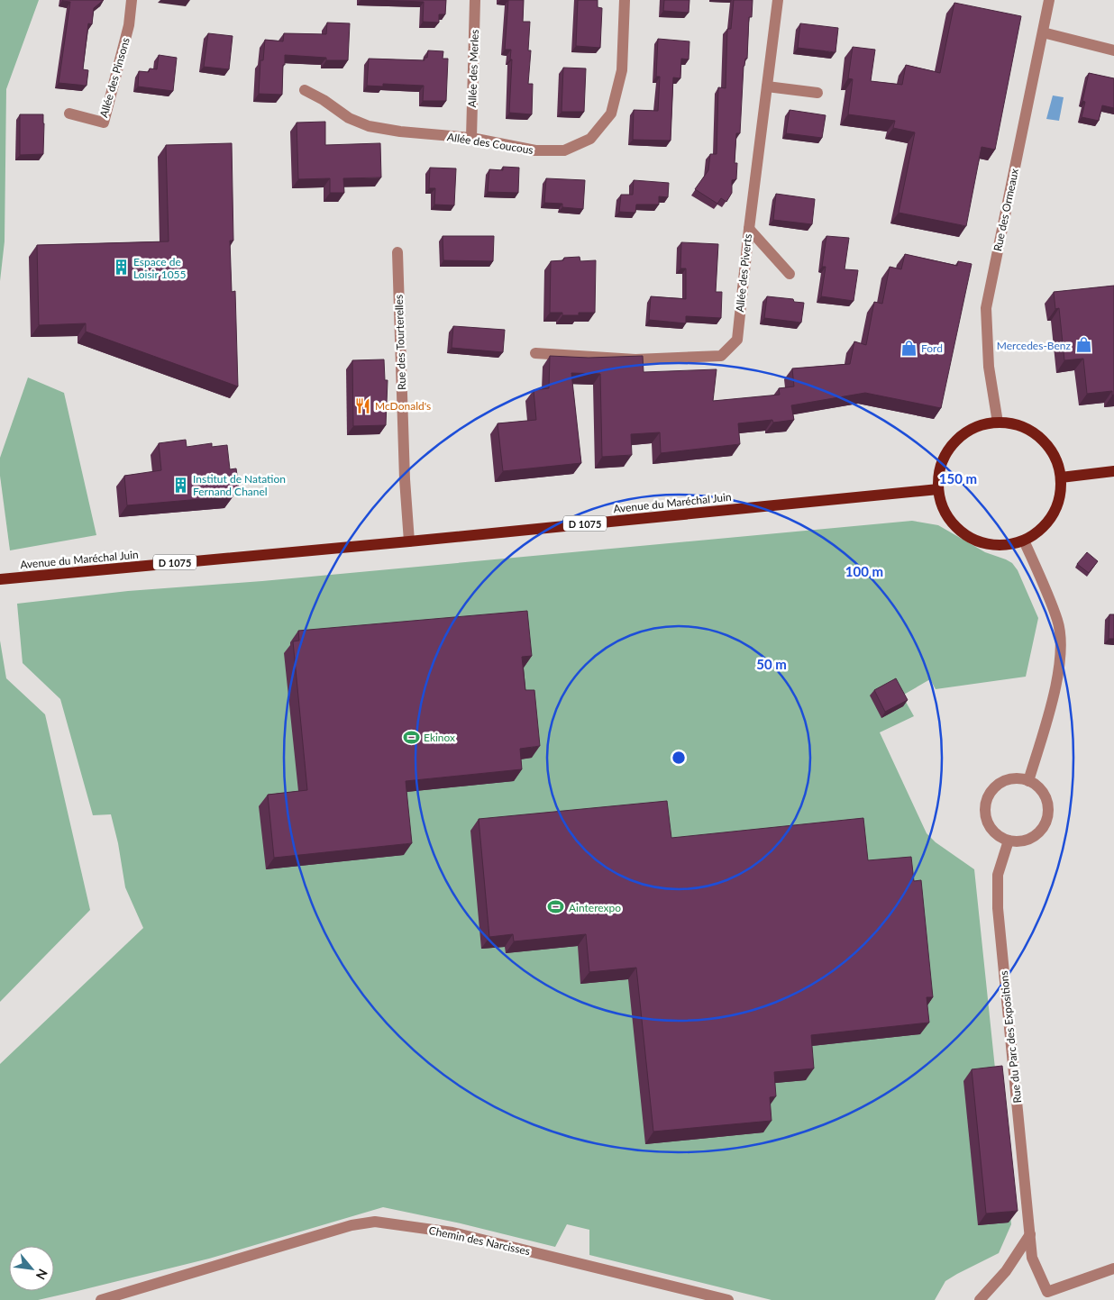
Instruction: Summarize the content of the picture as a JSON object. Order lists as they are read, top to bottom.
{
  "streets": {
    "main road": ["Avenue du Maréchal Juin", "D 1075"],
    "street": [
      "Allée des Merles",
      "Allée des Pinsons",
      "Allée des Coucous",
      "Rue des Ormeaux",
      "Allée des Piverts",
      "Rue des Tourterelles",
      "Rue du Parc des Expositions",
      "Chemin des Narcisses"
    ]
  },
  "crossings": [
    ["Allée des Merles", "Allée des Coucous"],
    ["Rue des Ormeaux", "Avenue du Maréchal Juin"],
    ["Rue des Tourterelles", "Avenue du Maréchal Juin"]
  ],
  "places": {
    "building": ["Espace de Loisir 1055", "Institut de Natation Fernand Chanel"],
    "shop": ["Mercedes-Benz", "Ford"],
    "restaurant": ["McDonald's"],
    "sports": ["Ekinox", "Ainterexpo"]
  },
  "north": "bottom right",
  "rings": ["150 m", "100 m", "50 m"]
}
